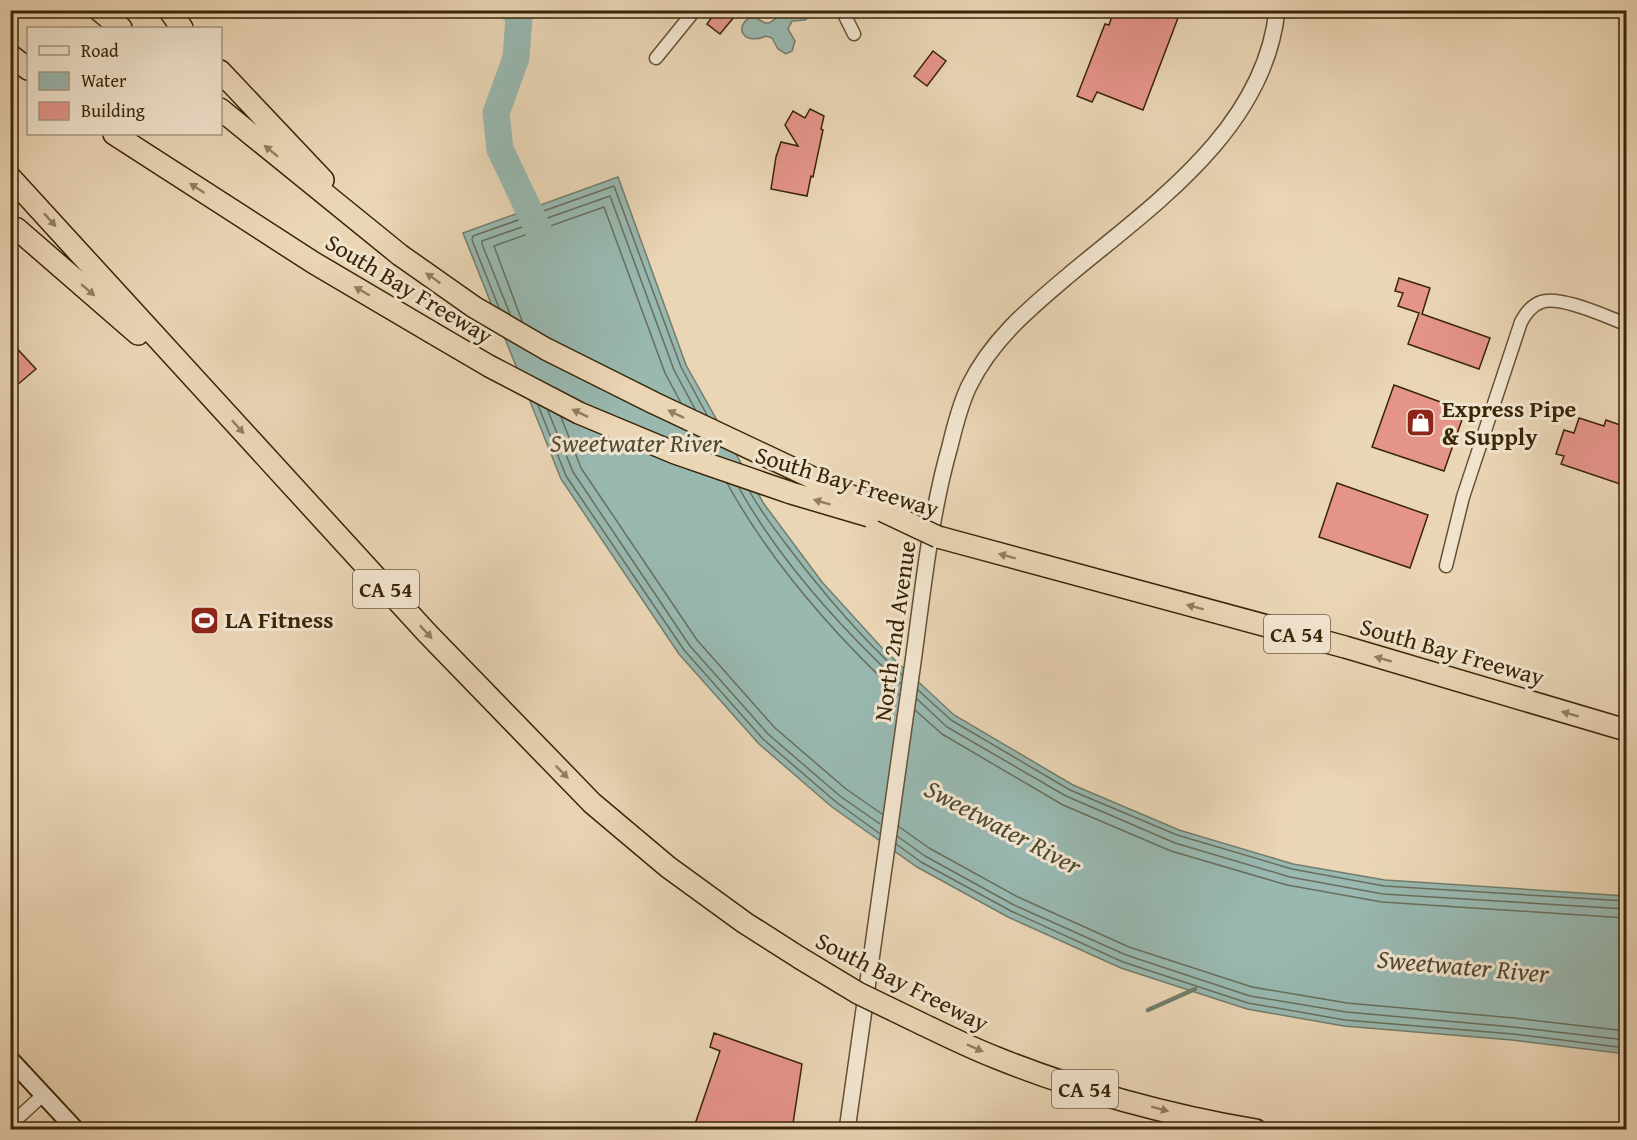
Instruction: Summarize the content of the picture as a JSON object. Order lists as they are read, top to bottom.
{
  "streets": {
    "highway": ["South Bay Freeway", "CA 54"],
    "street": ["North 2nd Avenue"]
  },
  "water": ["Sweetwater River"],
  "places": {
    "shop": ["Express Pipe & Supply"],
    "sports": ["LA Fitness"]
  },
  "legend": ["Road", "Water", "Building"]
}
